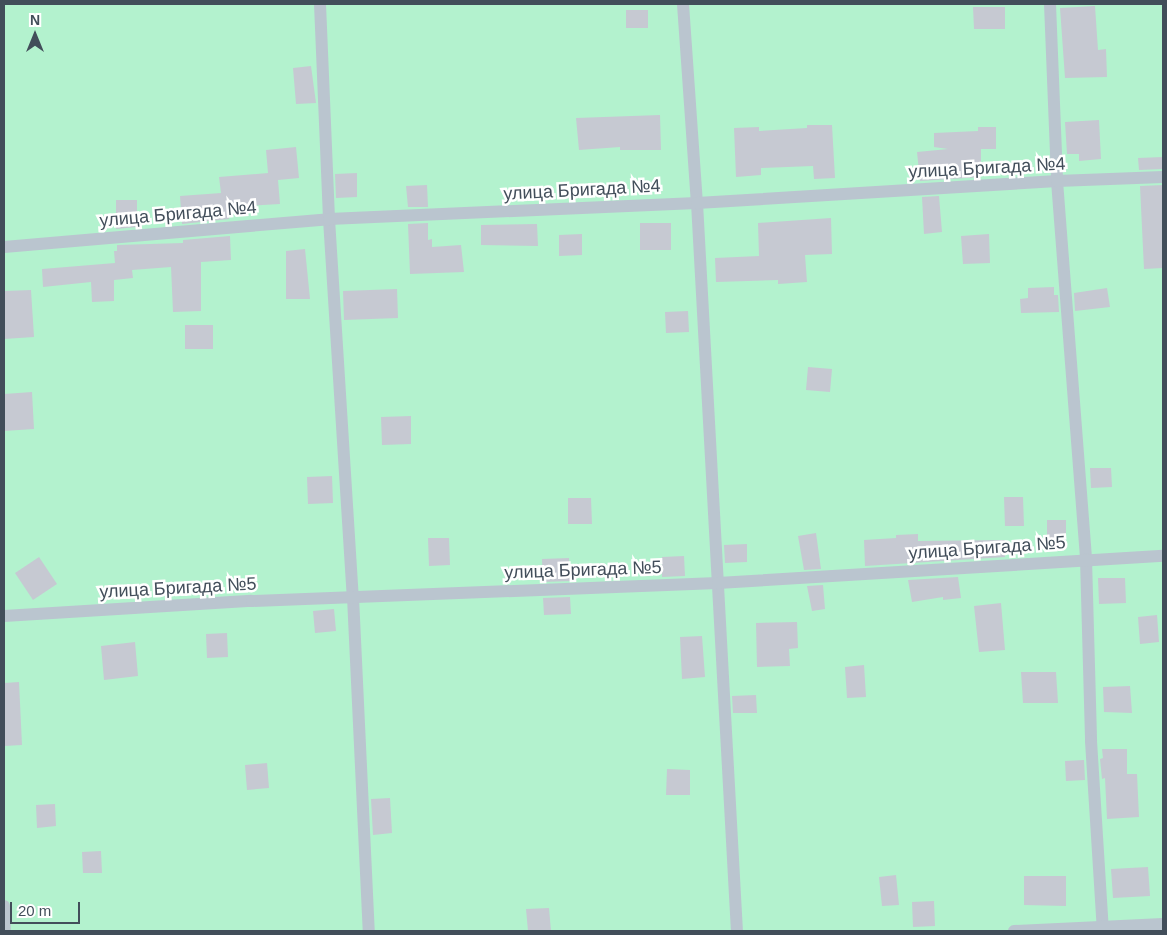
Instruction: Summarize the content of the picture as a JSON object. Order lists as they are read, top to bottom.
{
  "streets": {
    "lane": ["улица Бригада №4", "улица Бригада №5"]
  },
  "scale_bar": "20 m",
  "north": "top"
}
